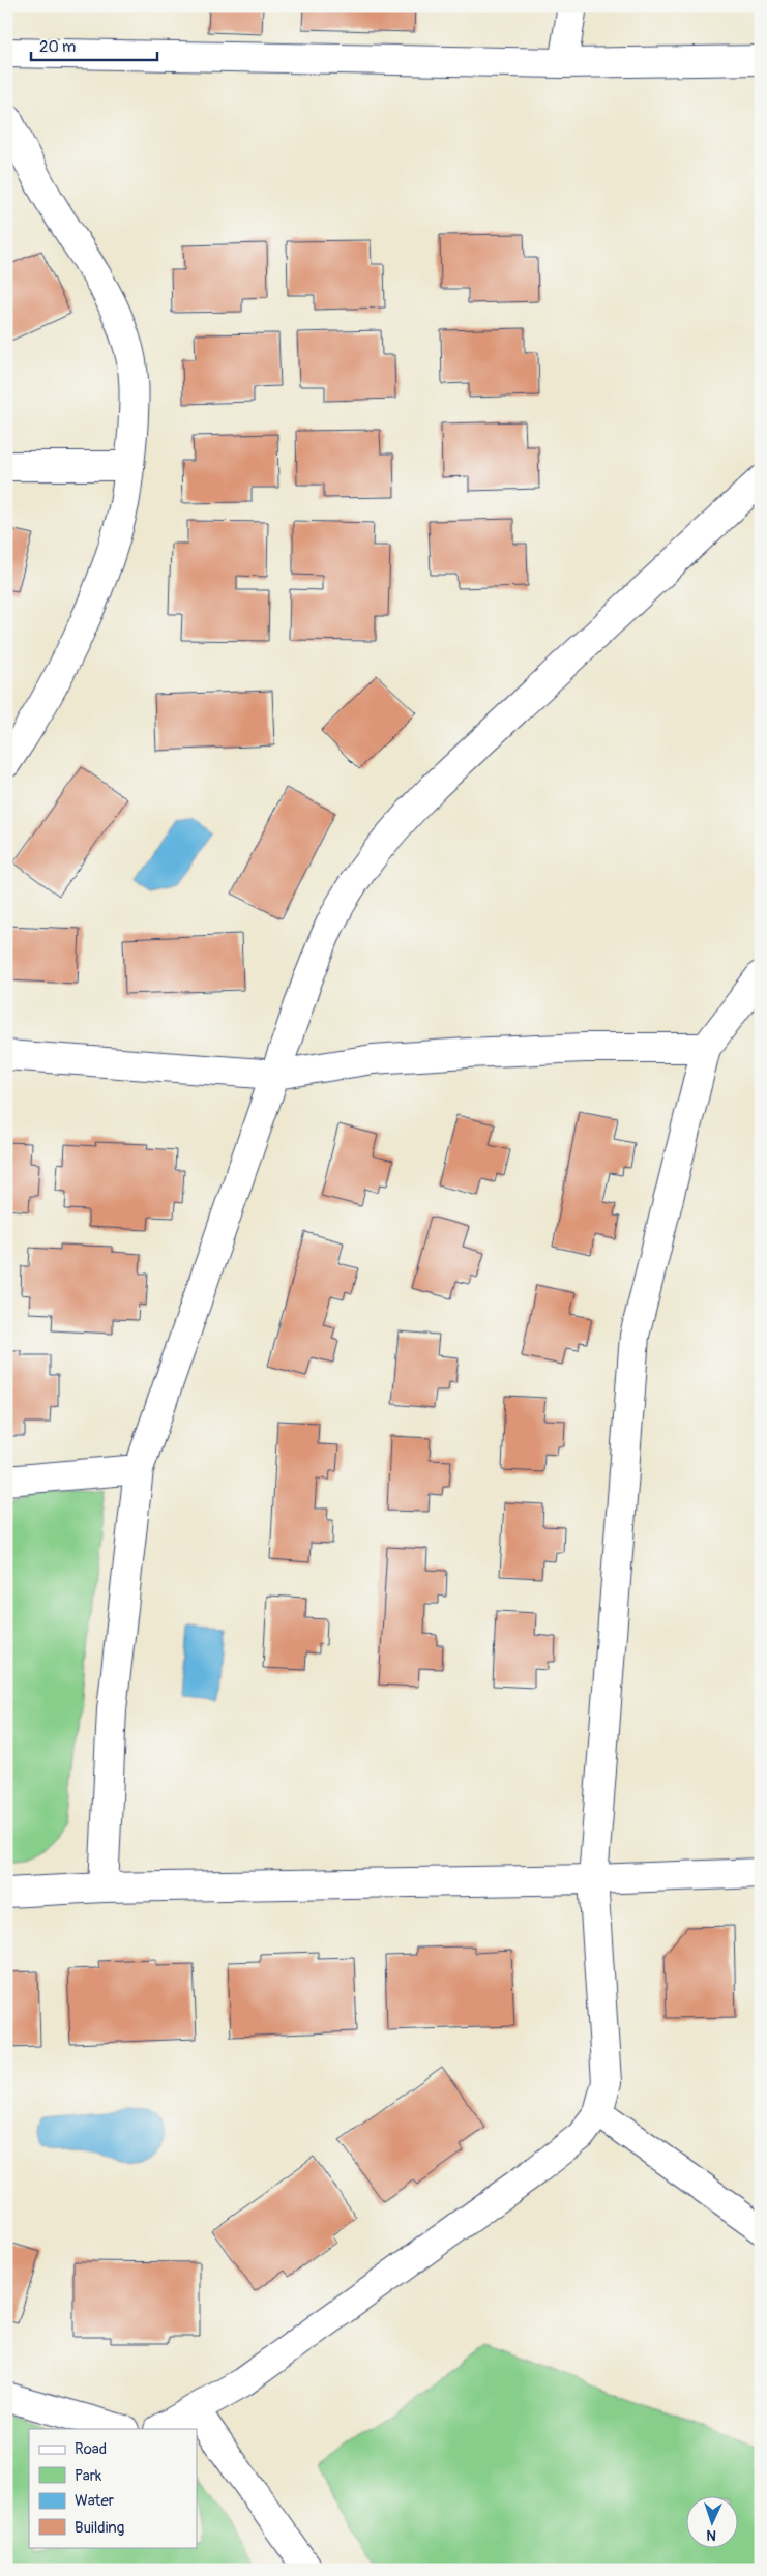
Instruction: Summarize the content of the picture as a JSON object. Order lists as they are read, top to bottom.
{
  "legend": [
    "Road",
    "Park",
    "Water",
    "Building"
  ],
  "scale_bar": "20 m",
  "north": "bottom"
}
